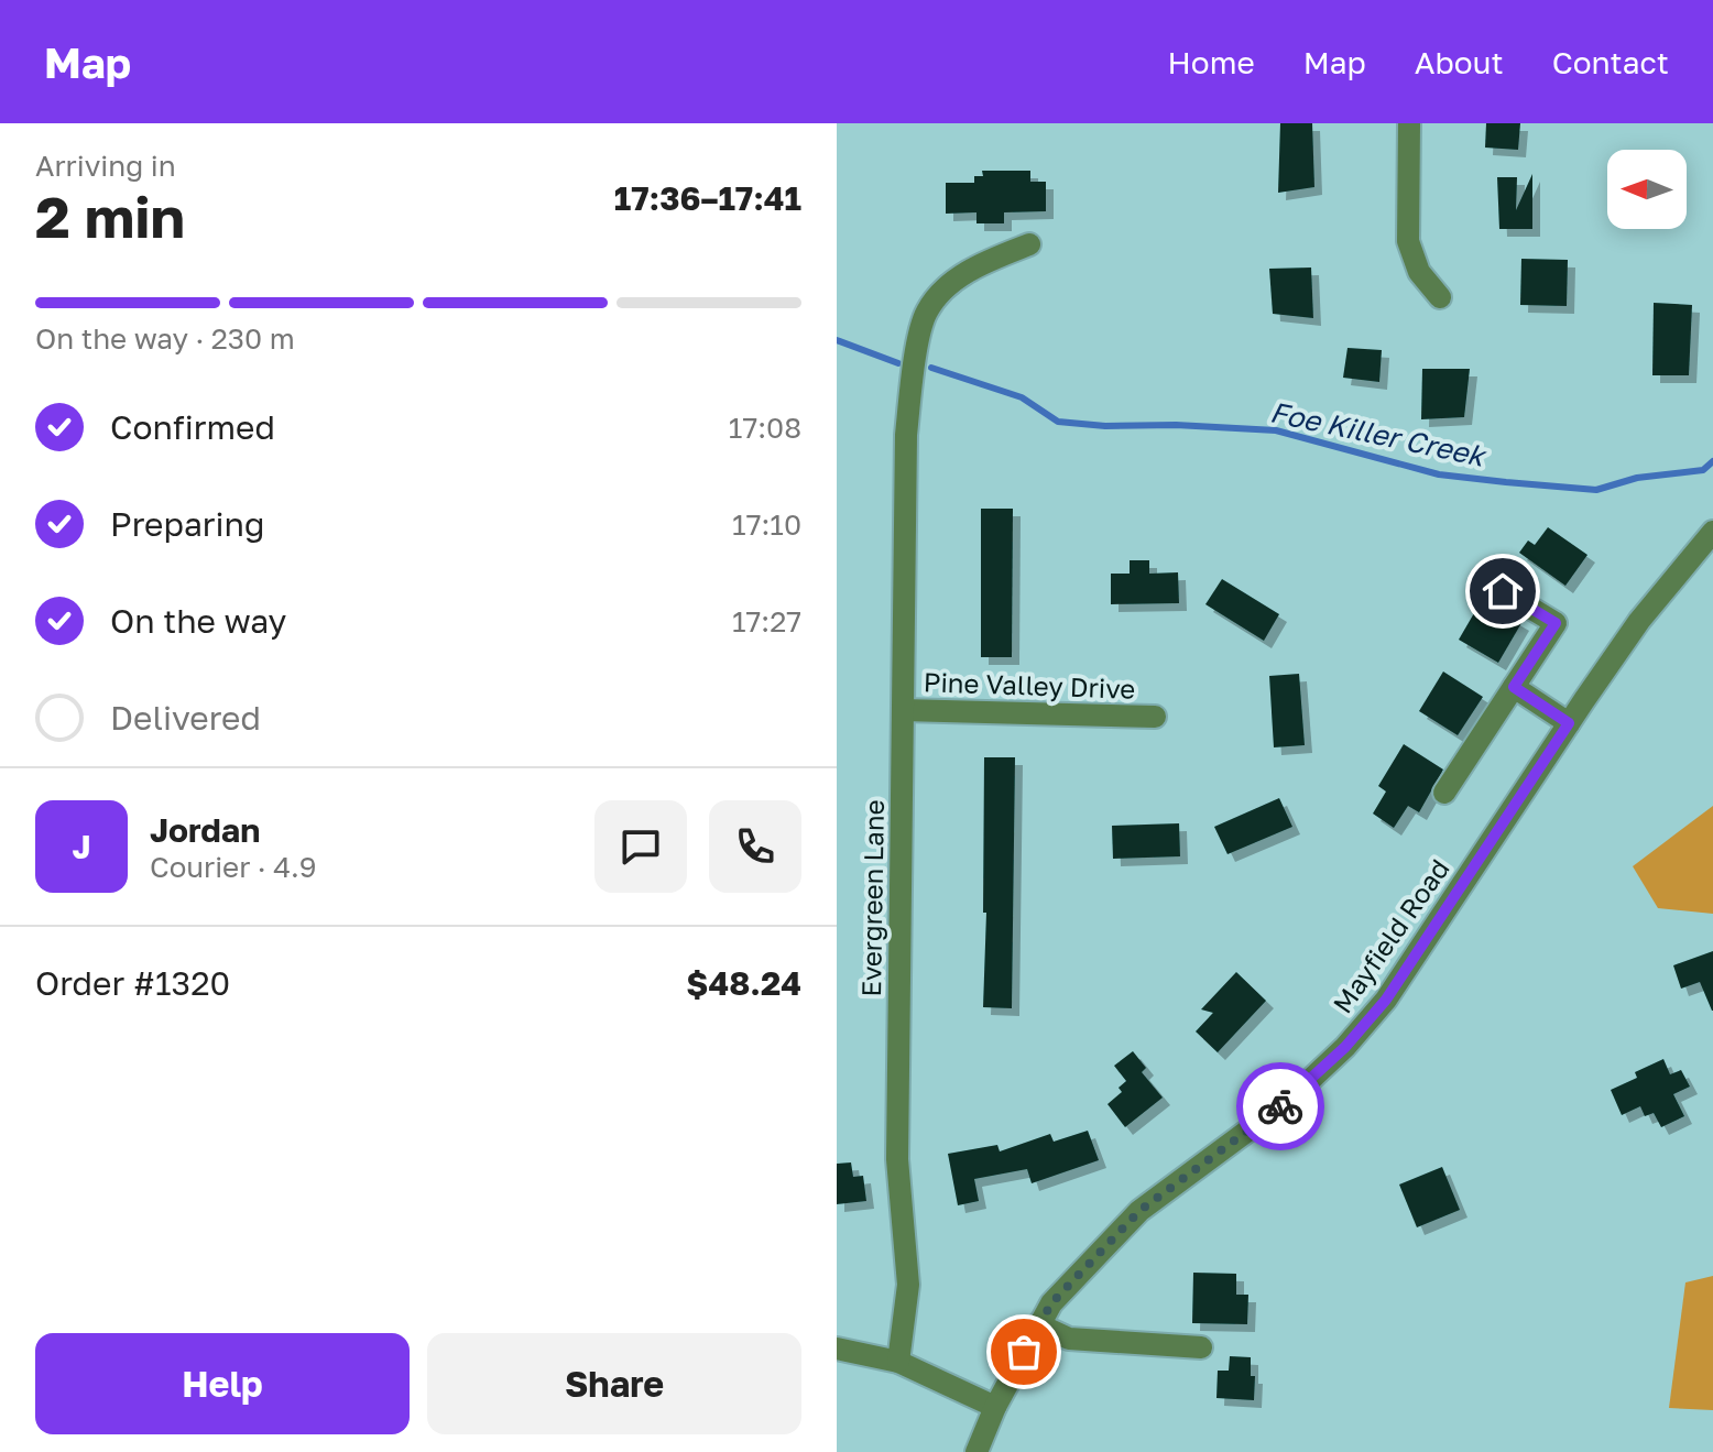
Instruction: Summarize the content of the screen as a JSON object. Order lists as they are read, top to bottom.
{
  "streets": {
    "street": ["Pine Valley Drive", "Evergreen Lane", "Mayfield Road"]
  },
  "crossings": [
    ["Pine Valley Drive", "Evergreen Lane"]
  ],
  "water": ["Foe Killer Creek"],
  "north": "left",
  "page": {
    "header": "Map",
    "nav": [
      "Home",
      "Map",
      "About",
      "Contact"
    ],
    "heading": ["2 min", "Arriving in", "17:36–17:41"],
    "panel": [
      "Jordan",
      "Courier · 4.9",
      "Order #1320",
      "$48.24"
    ],
    "bar": "On the way · 230 m",
    "list": [
      ["Confirmed", "17:08"],
      ["Preparing", "17:10"],
      ["On the way", "17:27"],
      "Delivered"
    ],
    "round": "J",
    "buttons": ["Help", "Share"]
  }
}
